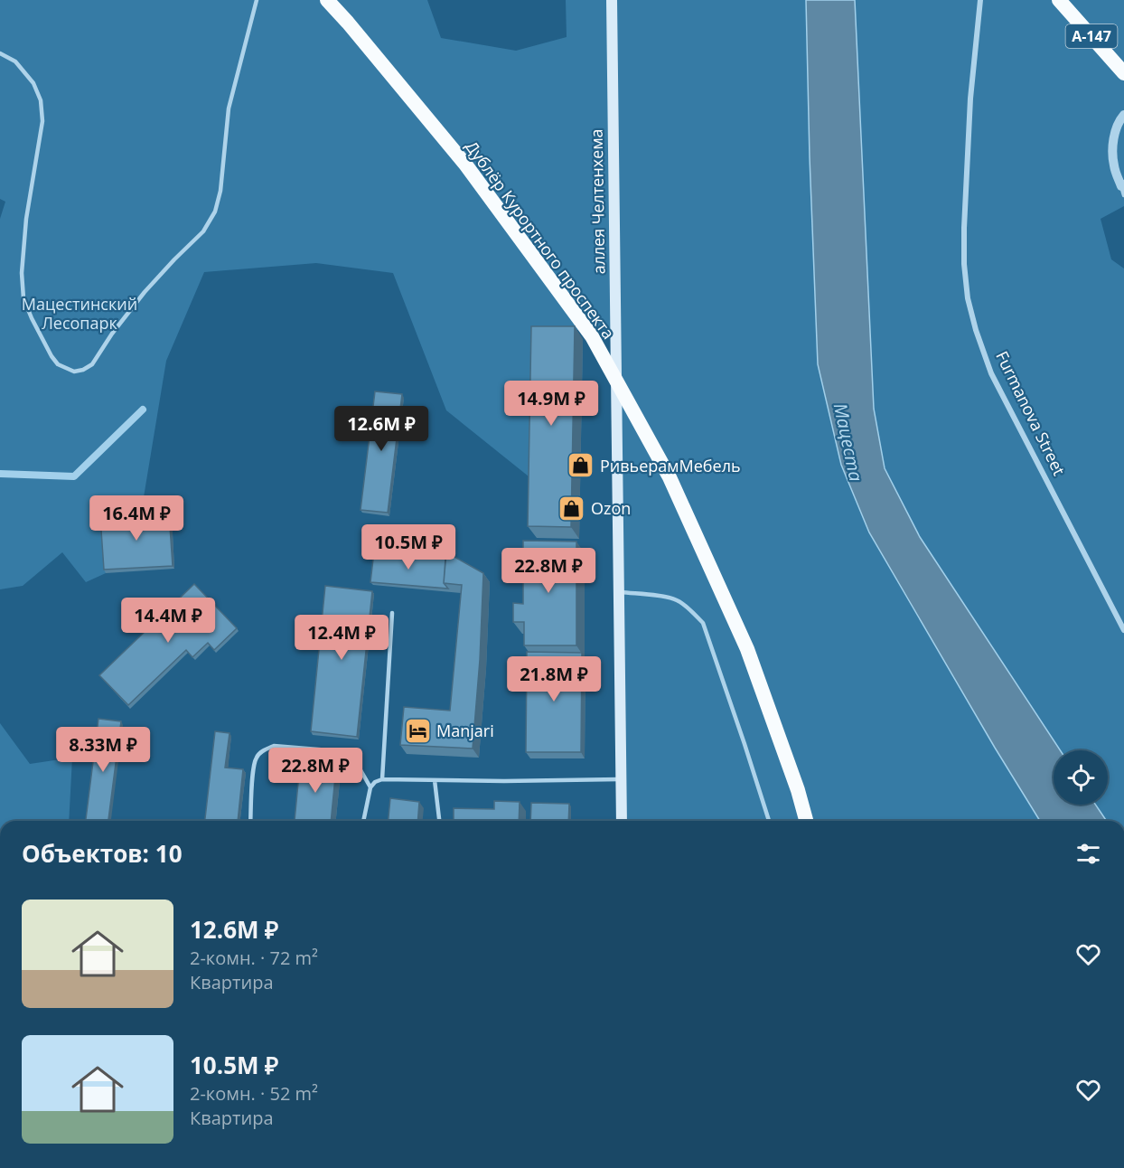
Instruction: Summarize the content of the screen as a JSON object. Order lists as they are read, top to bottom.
{
  "streets": {
    "highway": ["А-147", "Дублёр Курортного проспекта"],
    "main road": ["аллея Челтенхема"],
    "street": ["Furmanova Street"]
  },
  "water": ["Мацеста"],
  "parks": ["Мацестинский Лесопарк"],
  "places": {
    "shop": ["РивьерамМебель", "Ozon"],
    "hotel": ["Manjari"]
  },
  "page": {
    "price": [
      "14.9M ₽",
      "12.6M ₽",
      "16.4M ₽",
      "10.5M ₽",
      "22.8M ₽",
      "14.4M ₽",
      "12.4M ₽",
      "21.8M ₽",
      "8.33M ₽",
      "22.8M ₽"
    ],
    "heading": "Объектов: 10",
    "list": [
      {
        "name": "12.6M ₽",
        "note": "2-комн. · 72 m² · Квартира"
      },
      {
        "name": "10.5M ₽",
        "note": "2-комн. · 52 m² · Квартира"
      }
    ]
  }
}
